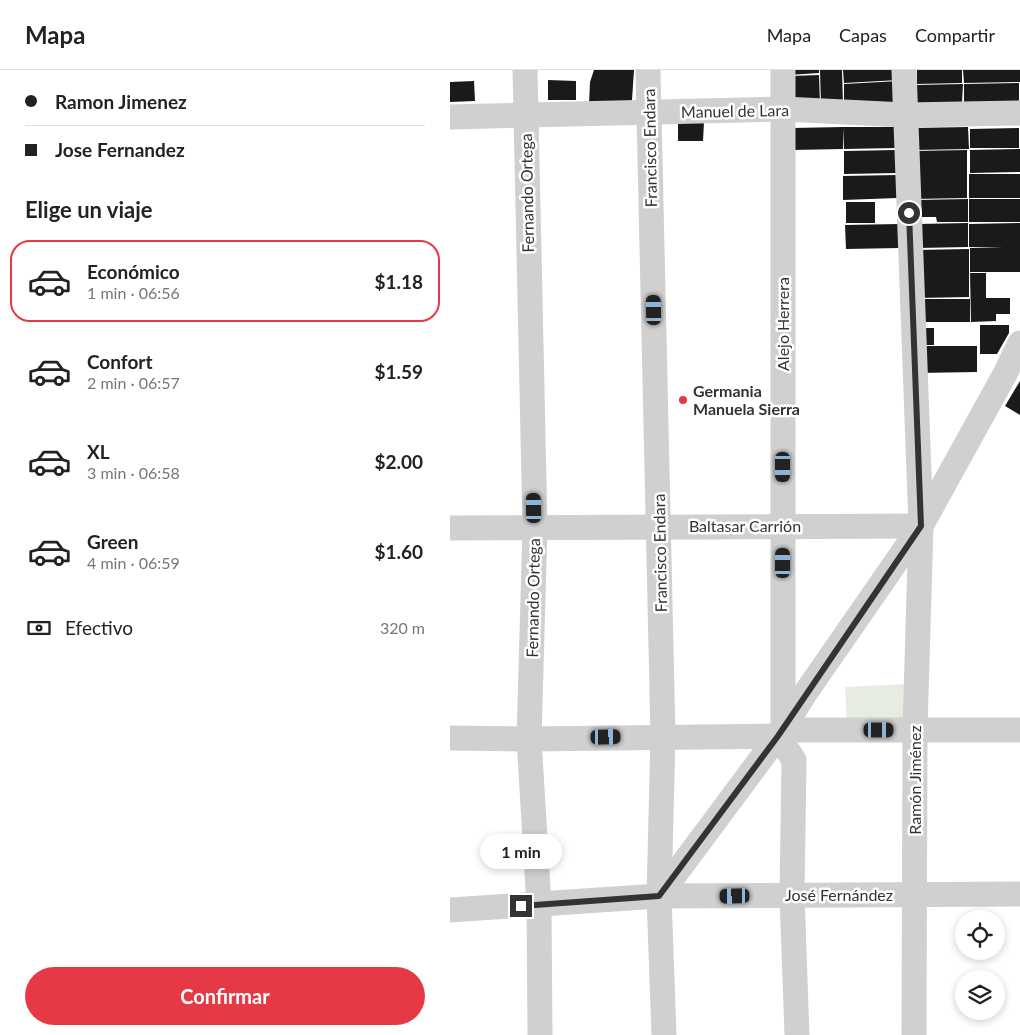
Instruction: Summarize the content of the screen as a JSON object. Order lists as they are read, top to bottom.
{
  "streets": {
    "street": [
      "Manuel de Lara",
      "Francisco Endara",
      "Fernando Ortega",
      "Alejo Herrera",
      "Baltasar Carrión",
      "Ramón Jiménez",
      "José Fernández"
    ]
  },
  "crossings": [
    ["Manuel de Lara", "Francisco Endara"],
    ["Manuel de Lara", "Fernando Ortega"],
    ["Manuel de Lara", "Alejo Herrera"],
    ["Manuel de Lara", "Ramón Jiménez"],
    ["Francisco Endara", "Baltasar Carrión"],
    ["Francisco Endara", "José Fernández"],
    ["Fernando Ortega", "Baltasar Carrión"],
    ["Fernando Ortega", "José Fernández"],
    ["Alejo Herrera", "Baltasar Carrión"],
    ["Baltasar Carrión", "Ramón Jiménez"],
    ["Ramón Jiménez", "José Fernández"]
  ],
  "places": ["Germania Manuela Sierra"],
  "page": {
    "header": "Mapa",
    "nav": ["Mapa", "Capas", "Compartir"],
    "banner": ["Ramon Jimenez", "Jose Fernandez"],
    "heading": "Elige un viaje",
    "list": [
      {
        "name": "Económico",
        "note": "1 min · 06:56",
        "value": "$1.18"
      },
      {
        "name": "Confort",
        "note": "2 min · 06:57",
        "value": "$1.59"
      },
      {
        "name": "XL",
        "note": "3 min · 06:58",
        "value": "$2.00"
      },
      {
        "name": "Green",
        "note": "4 min · 06:59",
        "value": "$1.60"
      }
    ],
    "pay": ["Efectivo", "320 m"],
    "bubble": "1 min",
    "buttons": "Confirmar"
  }
}
